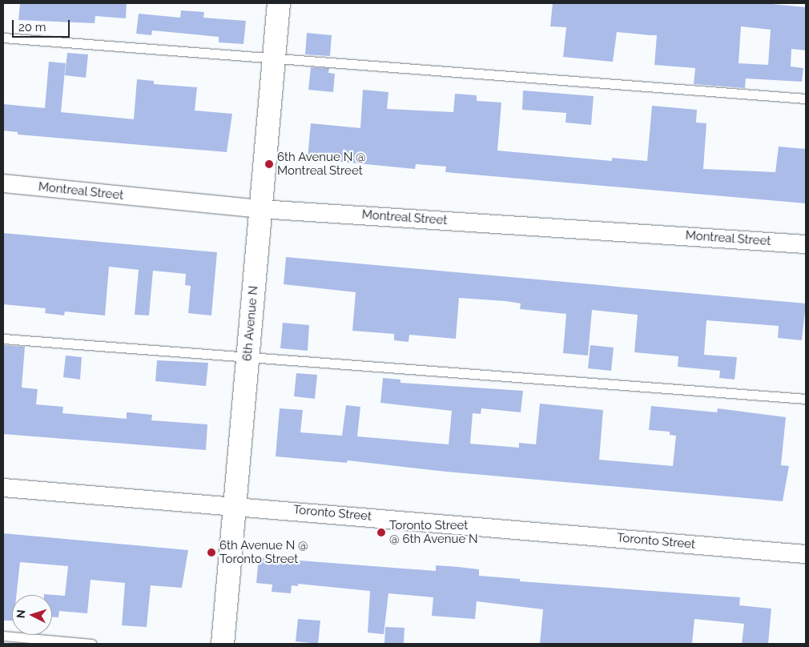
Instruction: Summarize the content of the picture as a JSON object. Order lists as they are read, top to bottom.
{
  "streets": {
    "street": ["Montreal Street", "6th Avenue N", "Toronto Street"]
  },
  "crossings": [
    ["Montreal Street", "6th Avenue N"],
    ["6th Avenue N", "Toronto Street"]
  ],
  "places": ["6th Avenue N @ Montreal Street", "Toronto Street @ 6th Avenue N", "6th Avenue N @ Toronto Street"],
  "scale_bar": "20 m",
  "north": "left"
}
